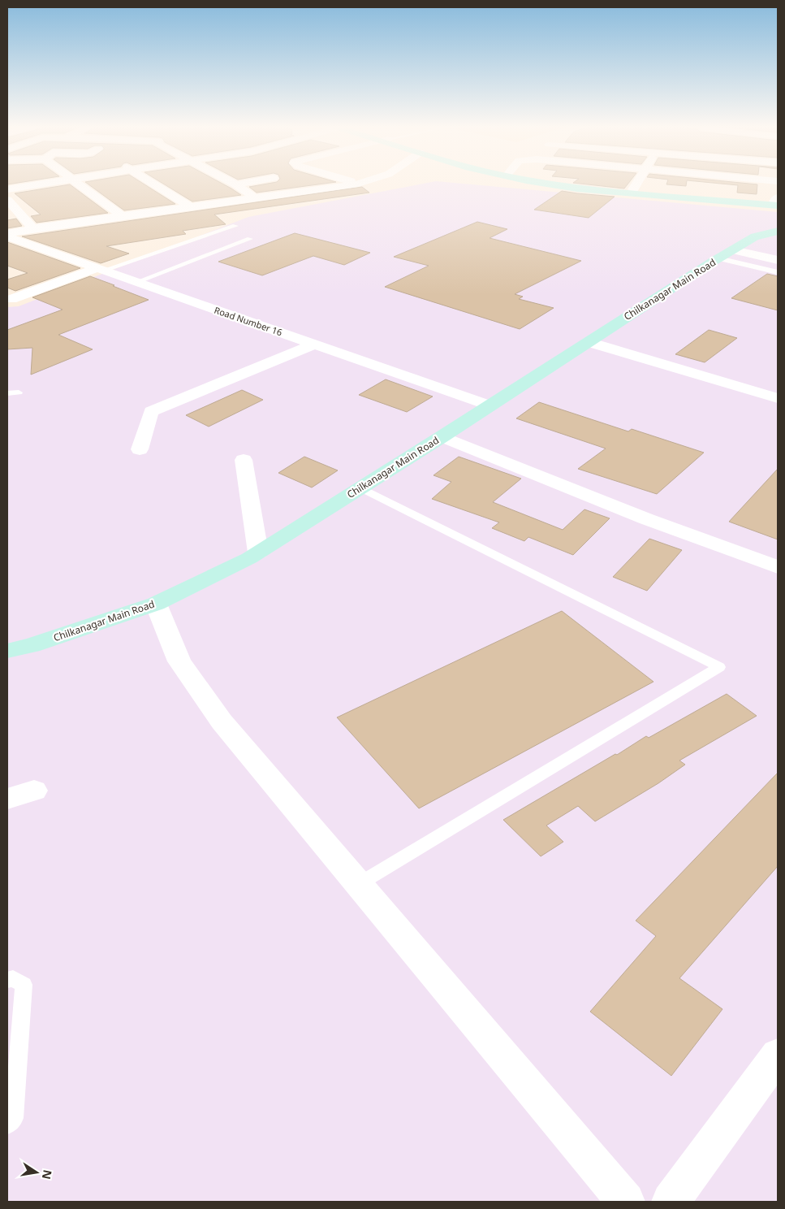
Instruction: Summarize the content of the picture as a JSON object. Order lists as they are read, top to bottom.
{
  "streets": {
    "main road": ["Chilkanagar Main Road"],
    "street": ["Road Number 16"]
  },
  "crossings": [
    ["Chilkanagar Main Road", "Road Number 16"]
  ],
  "north": "right"
}
